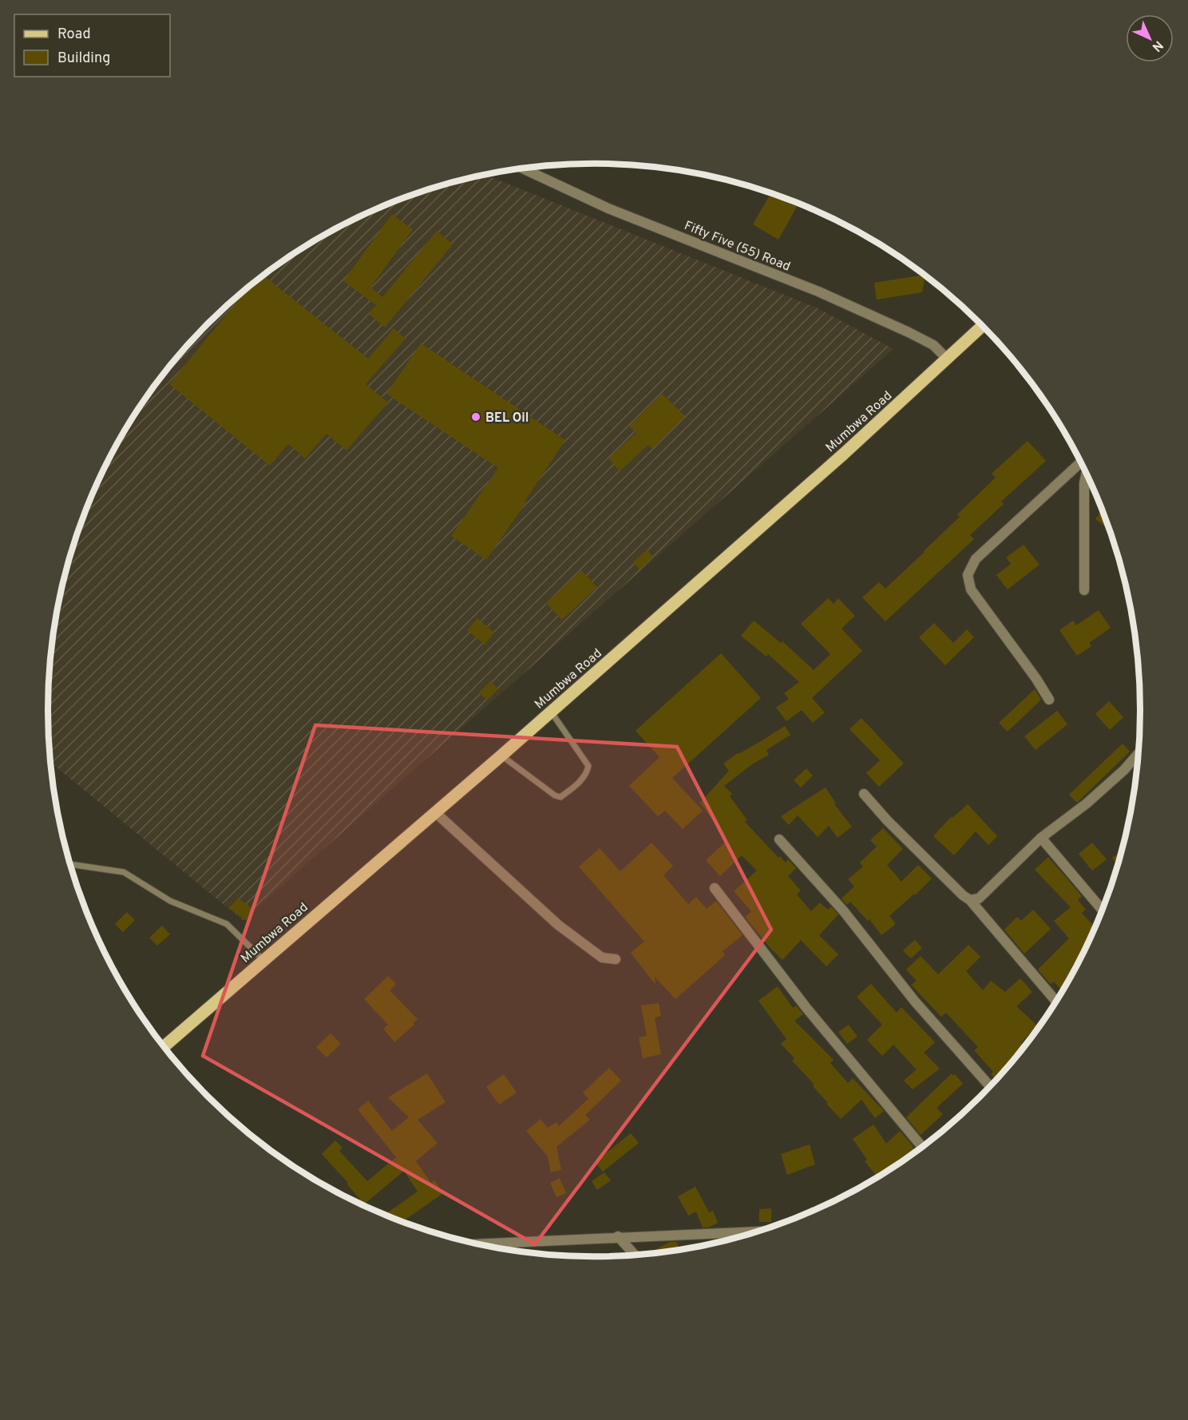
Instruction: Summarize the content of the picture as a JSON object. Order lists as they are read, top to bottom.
{
  "streets": {
    "main road": ["Mumbwa Road"],
    "street": ["Fifty Five (55) Road"]
  },
  "crossings": [
    ["Fifty Five (55) Road", "Mumbwa Road"]
  ],
  "places": ["BEL Oil"],
  "legend": ["Road", "Building"],
  "north": "bottom right"
}
